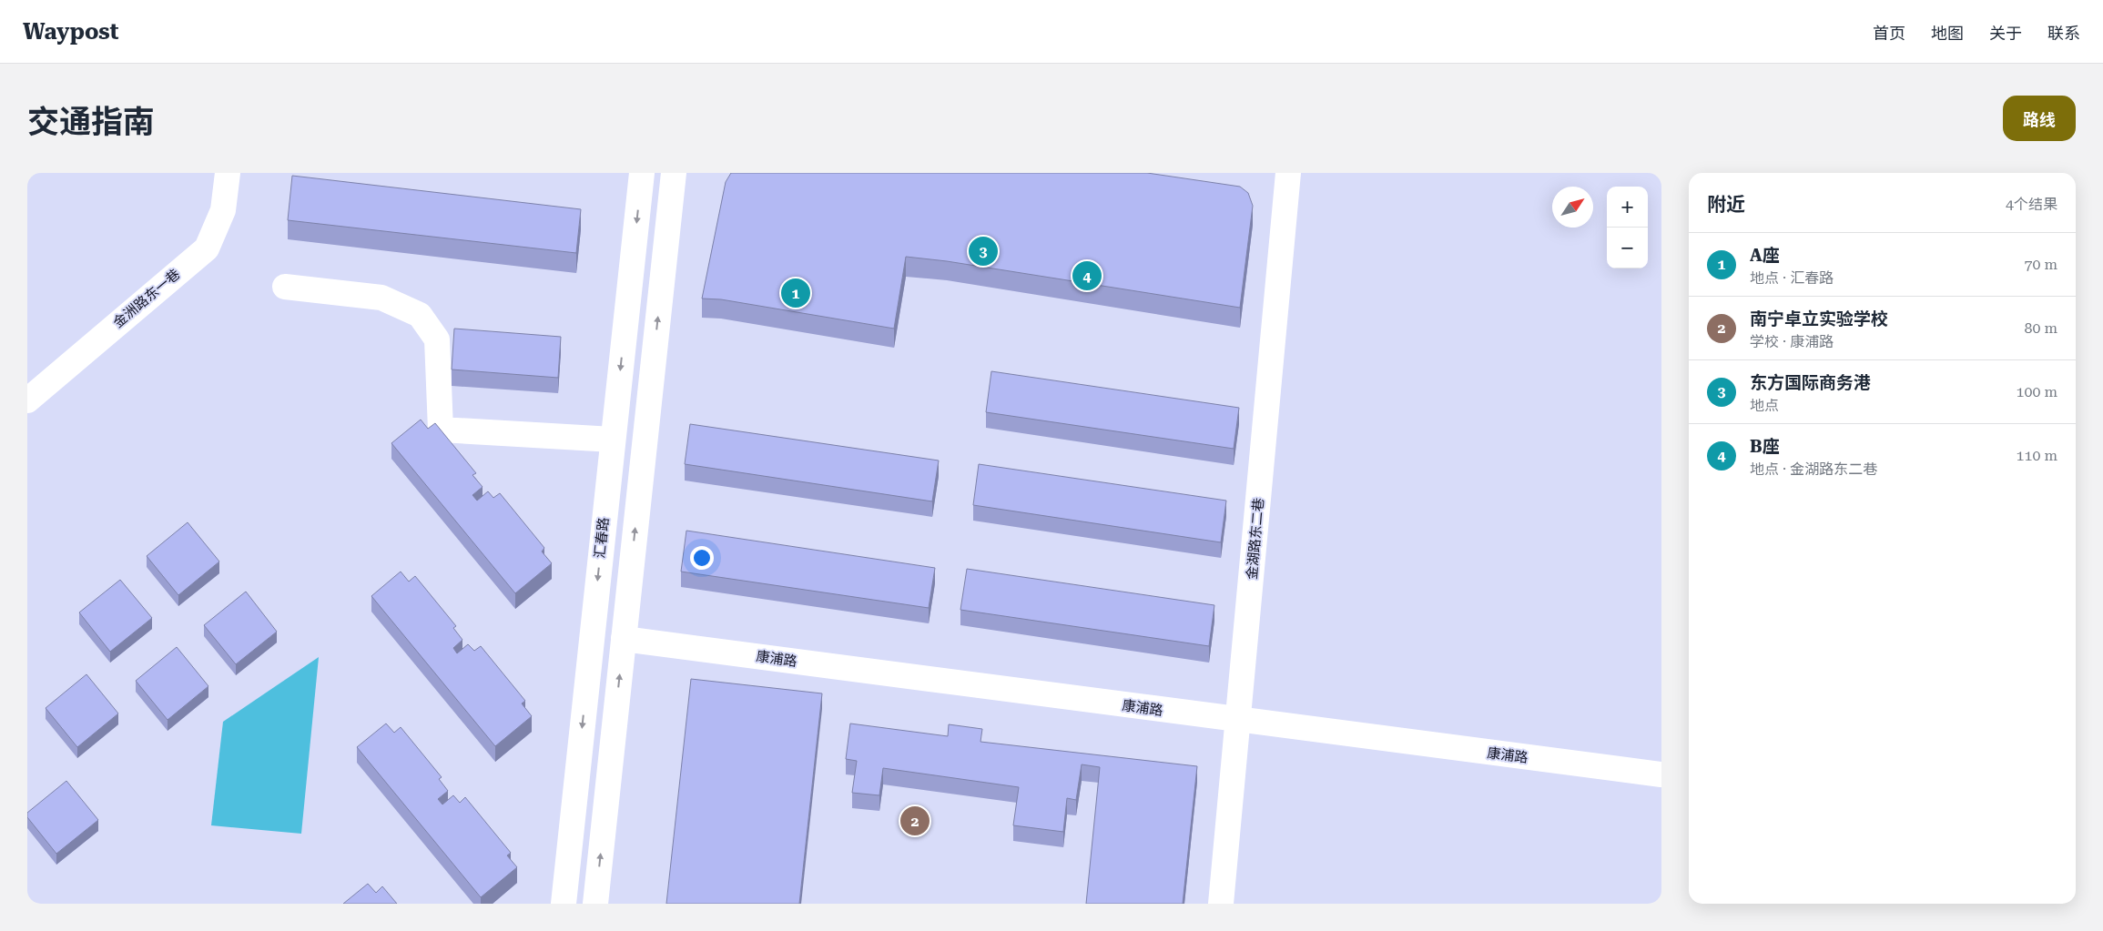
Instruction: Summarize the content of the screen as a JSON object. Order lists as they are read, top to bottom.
{
  "streets": {
    "street": [
      "金洲路东一巷",
      "汇春路",
      "金湖路东二巷",
      "康浦路"
    ]
  },
  "crossings": [
    ["金湖路东二巷", "康浦路"]
  ],
  "north": "top right",
  "page": {
    "header": "Waypost",
    "nav": [
      "首页",
      "地图",
      "关于",
      "联系"
    ],
    "title": "交通指南",
    "buttons": "路线",
    "heading": ["附近", "4个结果"],
    "map_buttons": ["+", "−"],
    "list": [
      {
        "mark": "1",
        "name": "A座",
        "note": "地点 · 汇春路",
        "value": "70 m"
      },
      {
        "mark": "2",
        "name": "南宁卓立实验学校",
        "note": "学校 · 康浦路",
        "value": "80 m"
      },
      {
        "mark": "3",
        "name": "东方国际商务港",
        "note": "地点",
        "value": "100 m"
      },
      {
        "mark": "4",
        "name": "B座",
        "note": "地点 · 金湖路东二巷",
        "value": "110 m"
      }
    ],
    "pins": [
      "3",
      "4",
      "1",
      "2"
    ]
  }
}
